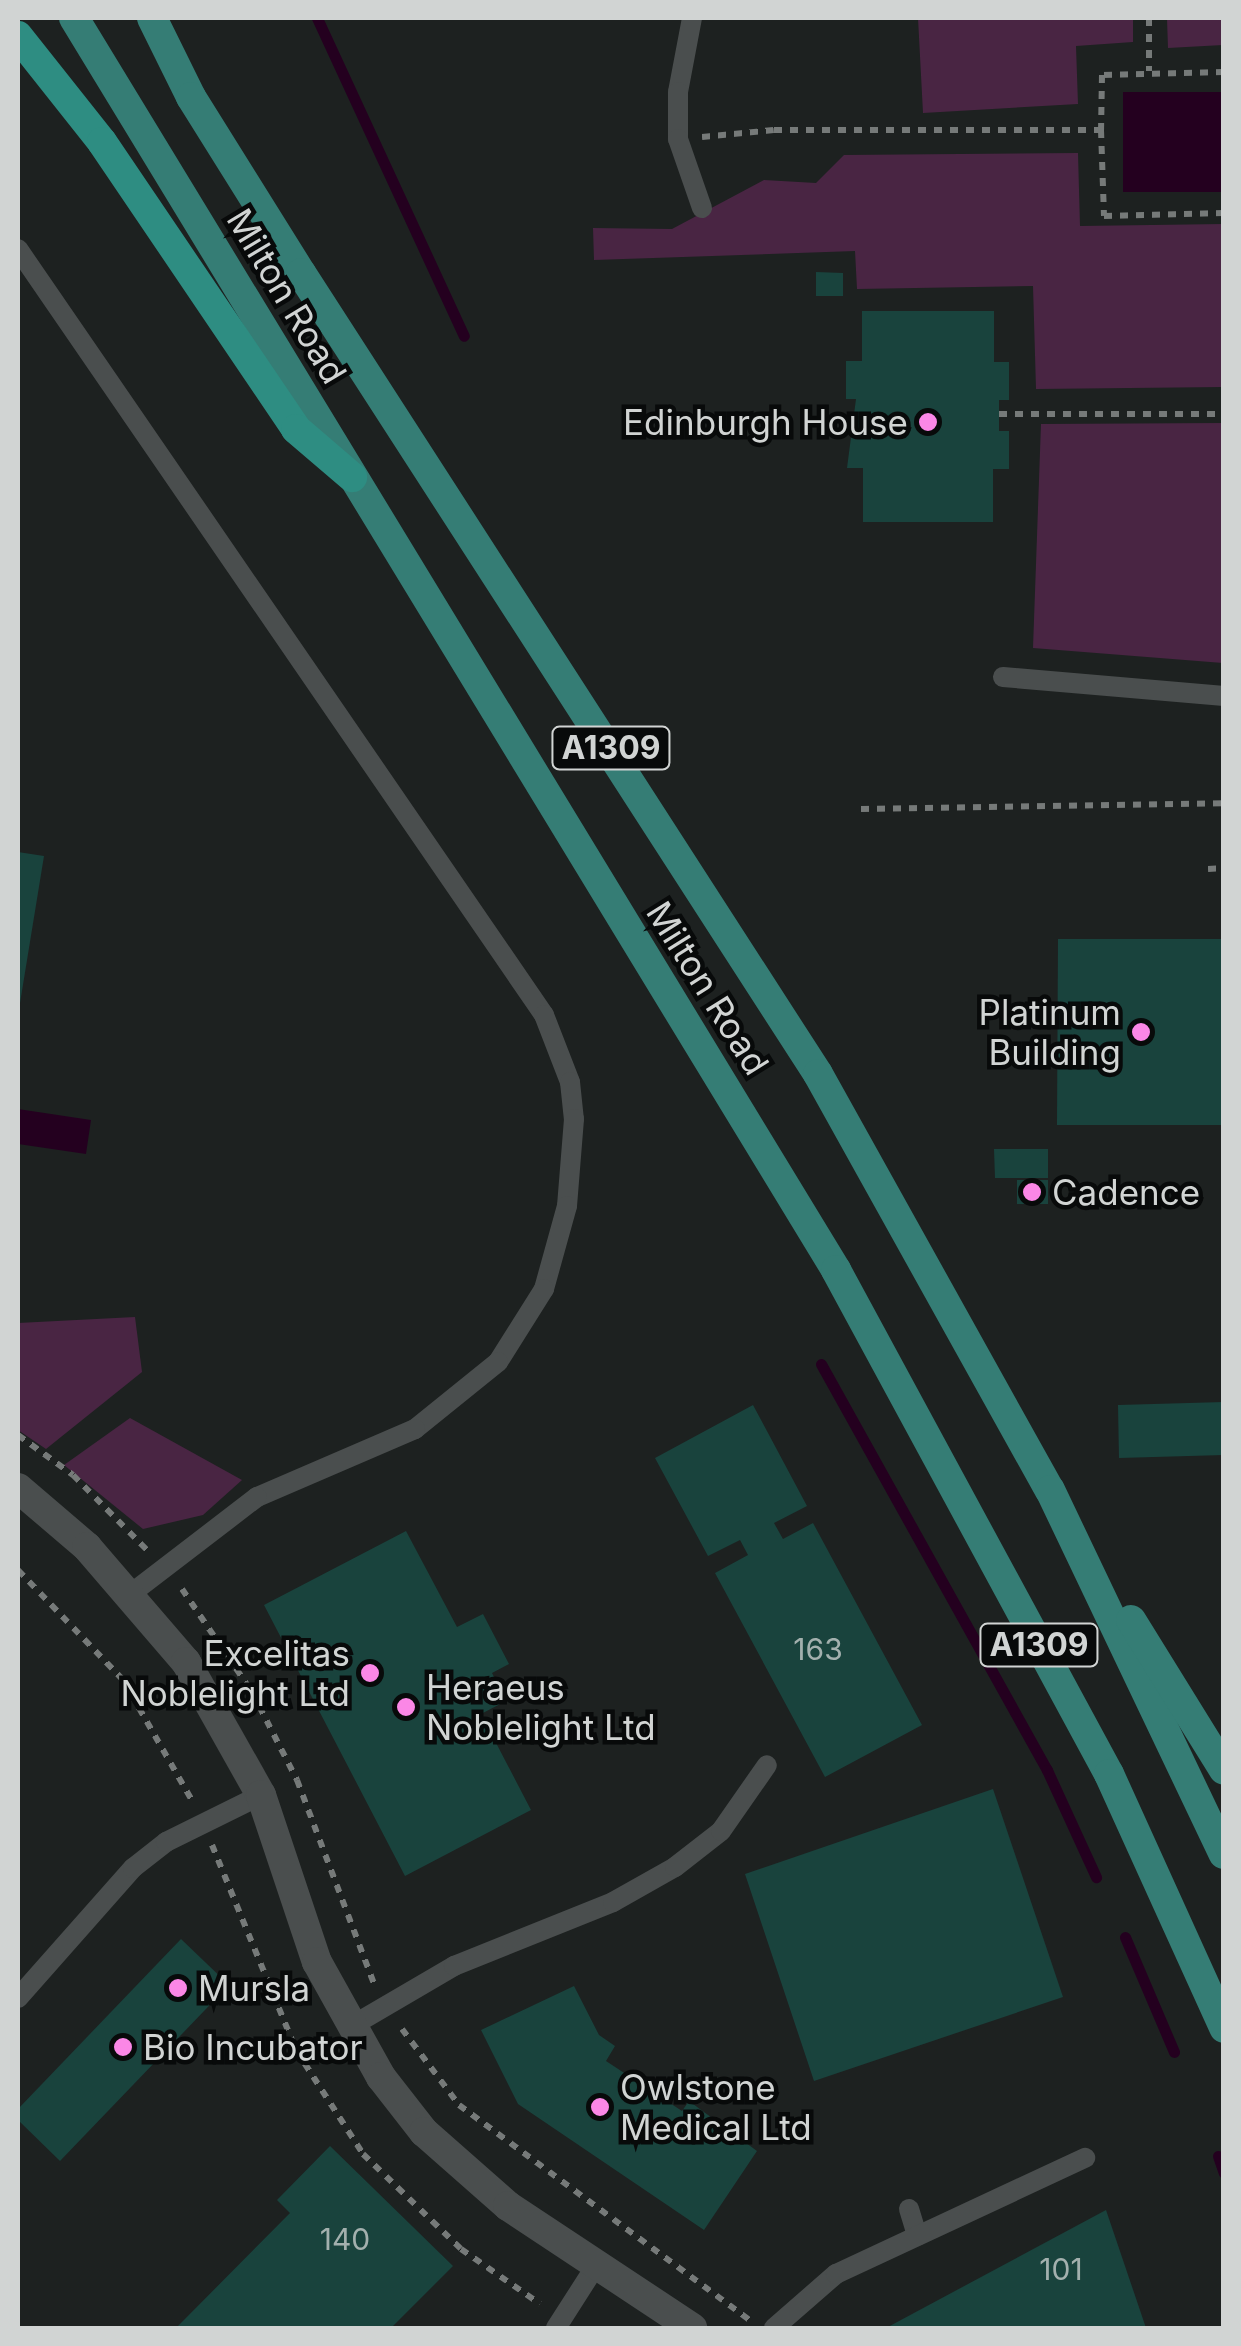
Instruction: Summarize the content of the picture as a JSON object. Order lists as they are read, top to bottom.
{
  "streets": {
    "main road": ["Milton Road", "A1309"]
  },
  "crossings": [
    ["Milton Road", "A1309"]
  ],
  "places": [
    "Edinburgh House",
    "Platinum Building",
    "Cadence",
    "Excelitas Noblelight Ltd",
    "Heraeus Noblelight Ltd",
    "Mursla",
    "Bio Incubator",
    "Owlstone Medical Ltd"
  ],
  "house_numbers": ["163", "140", "101"]
}
